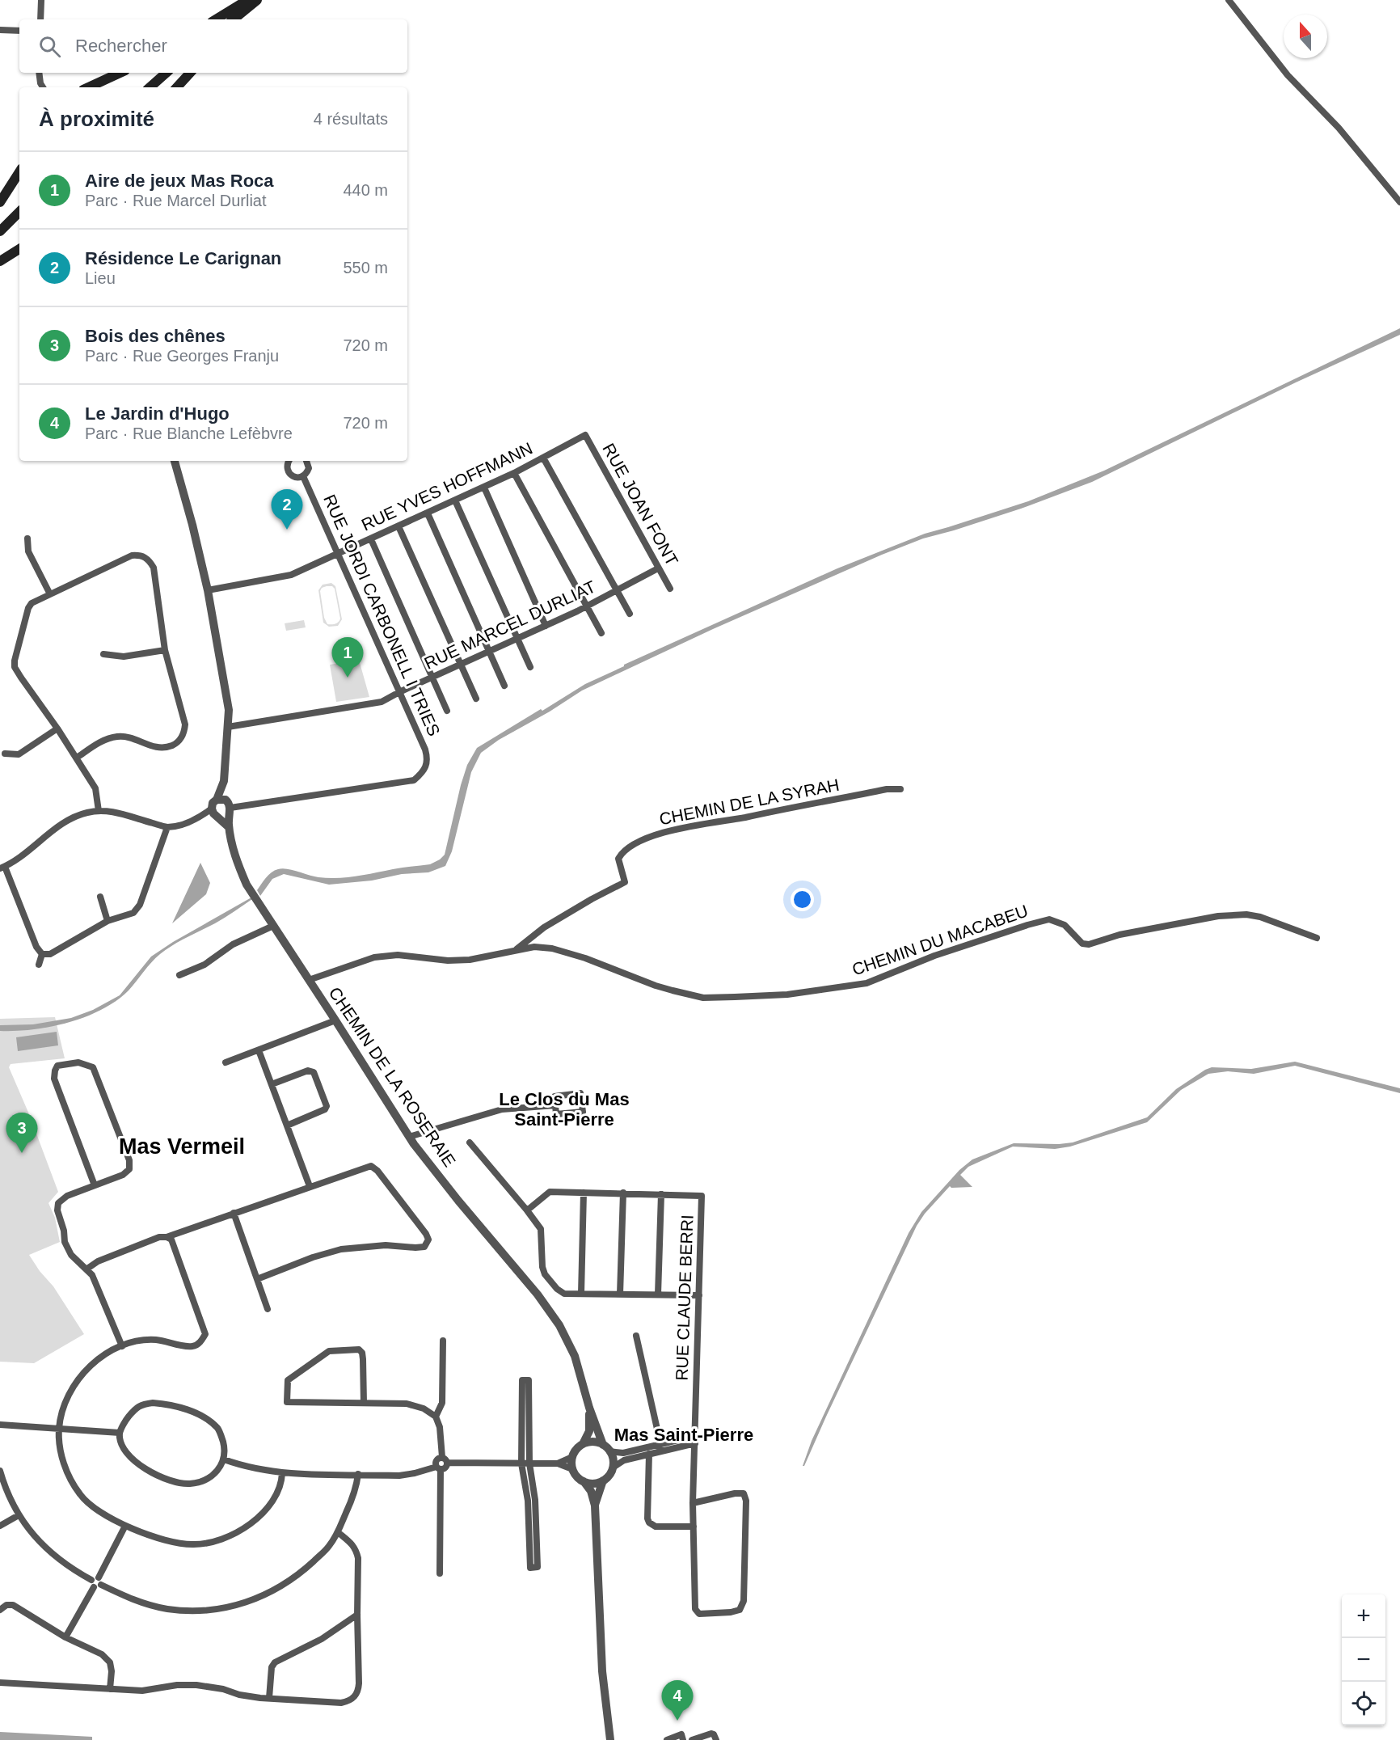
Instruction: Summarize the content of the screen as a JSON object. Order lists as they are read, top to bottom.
{
  "streets": {
    "street": [
      "RUE YVES HOFFMANN",
      "RUE JOAN FONT",
      "RUE JORDI CARBONELL I TRIES",
      "RUE MARCEL DURLIAT",
      "CHEMIN DE LA SYRAH",
      "CHEMIN DU MACABEU",
      "CHEMIN DE LA ROSERAIE",
      "RUE CLAUDE BERRI"
    ]
  },
  "crossings": [
    ["RUE YVES HOFFMANN", "RUE JOAN FONT"],
    ["RUE YVES HOFFMANN", "RUE JORDI CARBONELL I TRIES"],
    ["RUE JOAN FONT", "RUE MARCEL DURLIAT"],
    ["RUE JORDI CARBONELL I TRIES", "RUE MARCEL DURLIAT"],
    ["RUE JORDI CARBONELL I TRIES", "CHEMIN DE LA ROSERAIE"],
    ["CHEMIN DE LA SYRAH", "CHEMIN DU MACABEU"],
    ["CHEMIN DU MACABEU", "CHEMIN DE LA ROSERAIE"]
  ],
  "districts": ["Le Clos du Mas Saint-Pierre", "Mas Vermeil", "Mas Saint-Pierre"],
  "north": "top",
  "page": {
    "search": "Rechercher",
    "heading": ["À proximité", "4 résultats"],
    "list": [
      {
        "mark": "1",
        "name": "Aire de jeux Mas Roca",
        "note": "Parc · Rue Marcel Durliat",
        "value": "440 m"
      },
      {
        "mark": "2",
        "name": "Résidence Le Carignan",
        "note": "Lieu",
        "value": "550 m"
      },
      {
        "mark": "3",
        "name": "Bois des chênes",
        "note": "Parc · Rue Georges Franju",
        "value": "720 m"
      },
      {
        "mark": "4",
        "name": "Le Jardin d'Hugo",
        "note": "Parc · Rue Blanche Lefèbvre",
        "value": "720 m"
      }
    ],
    "pins": [
      "2",
      "1",
      "3",
      "4"
    ],
    "map_buttons": ["+", "−"]
  }
}
